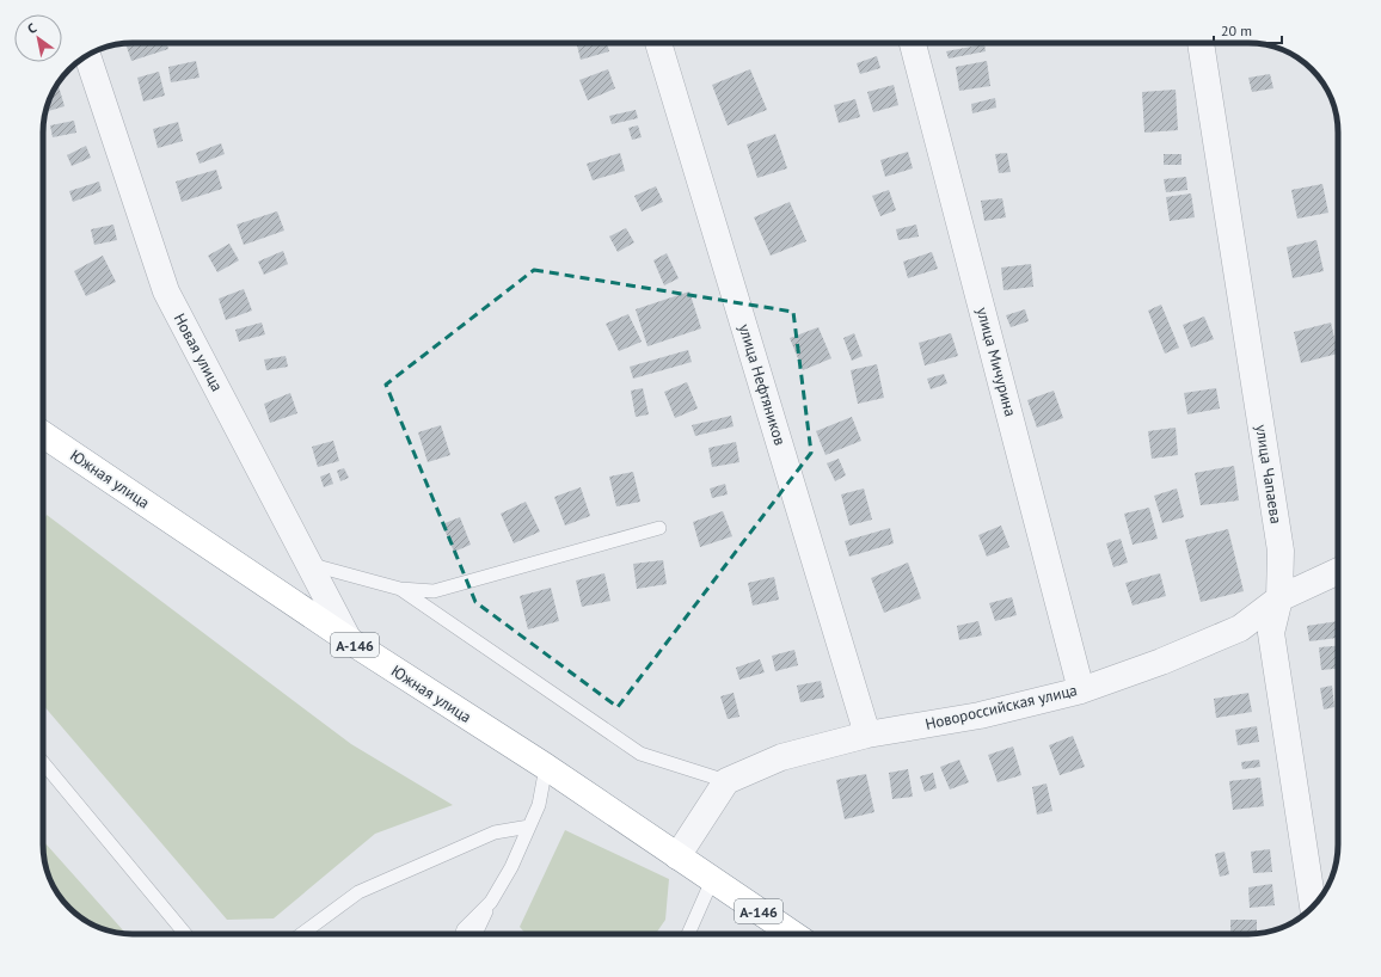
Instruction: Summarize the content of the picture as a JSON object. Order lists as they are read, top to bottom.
{
  "streets": {
    "highway": ["Южная улица", "А-146"],
    "street": [
      "Новая улица",
      "улица Мичурина",
      "улица Нефтяников",
      "улица Чапаева",
      "Новороссийская улица"
    ]
  },
  "crossings": [
    ["Новая улица", "Южная улица"],
    ["улица Мичурина", "Новороссийская улица"],
    ["улица Нефтяников", "Новороссийская улица"],
    ["улица Чапаева", "Новороссийская улица"]
  ],
  "scale_bar": "20 m",
  "north": "top left"
}
